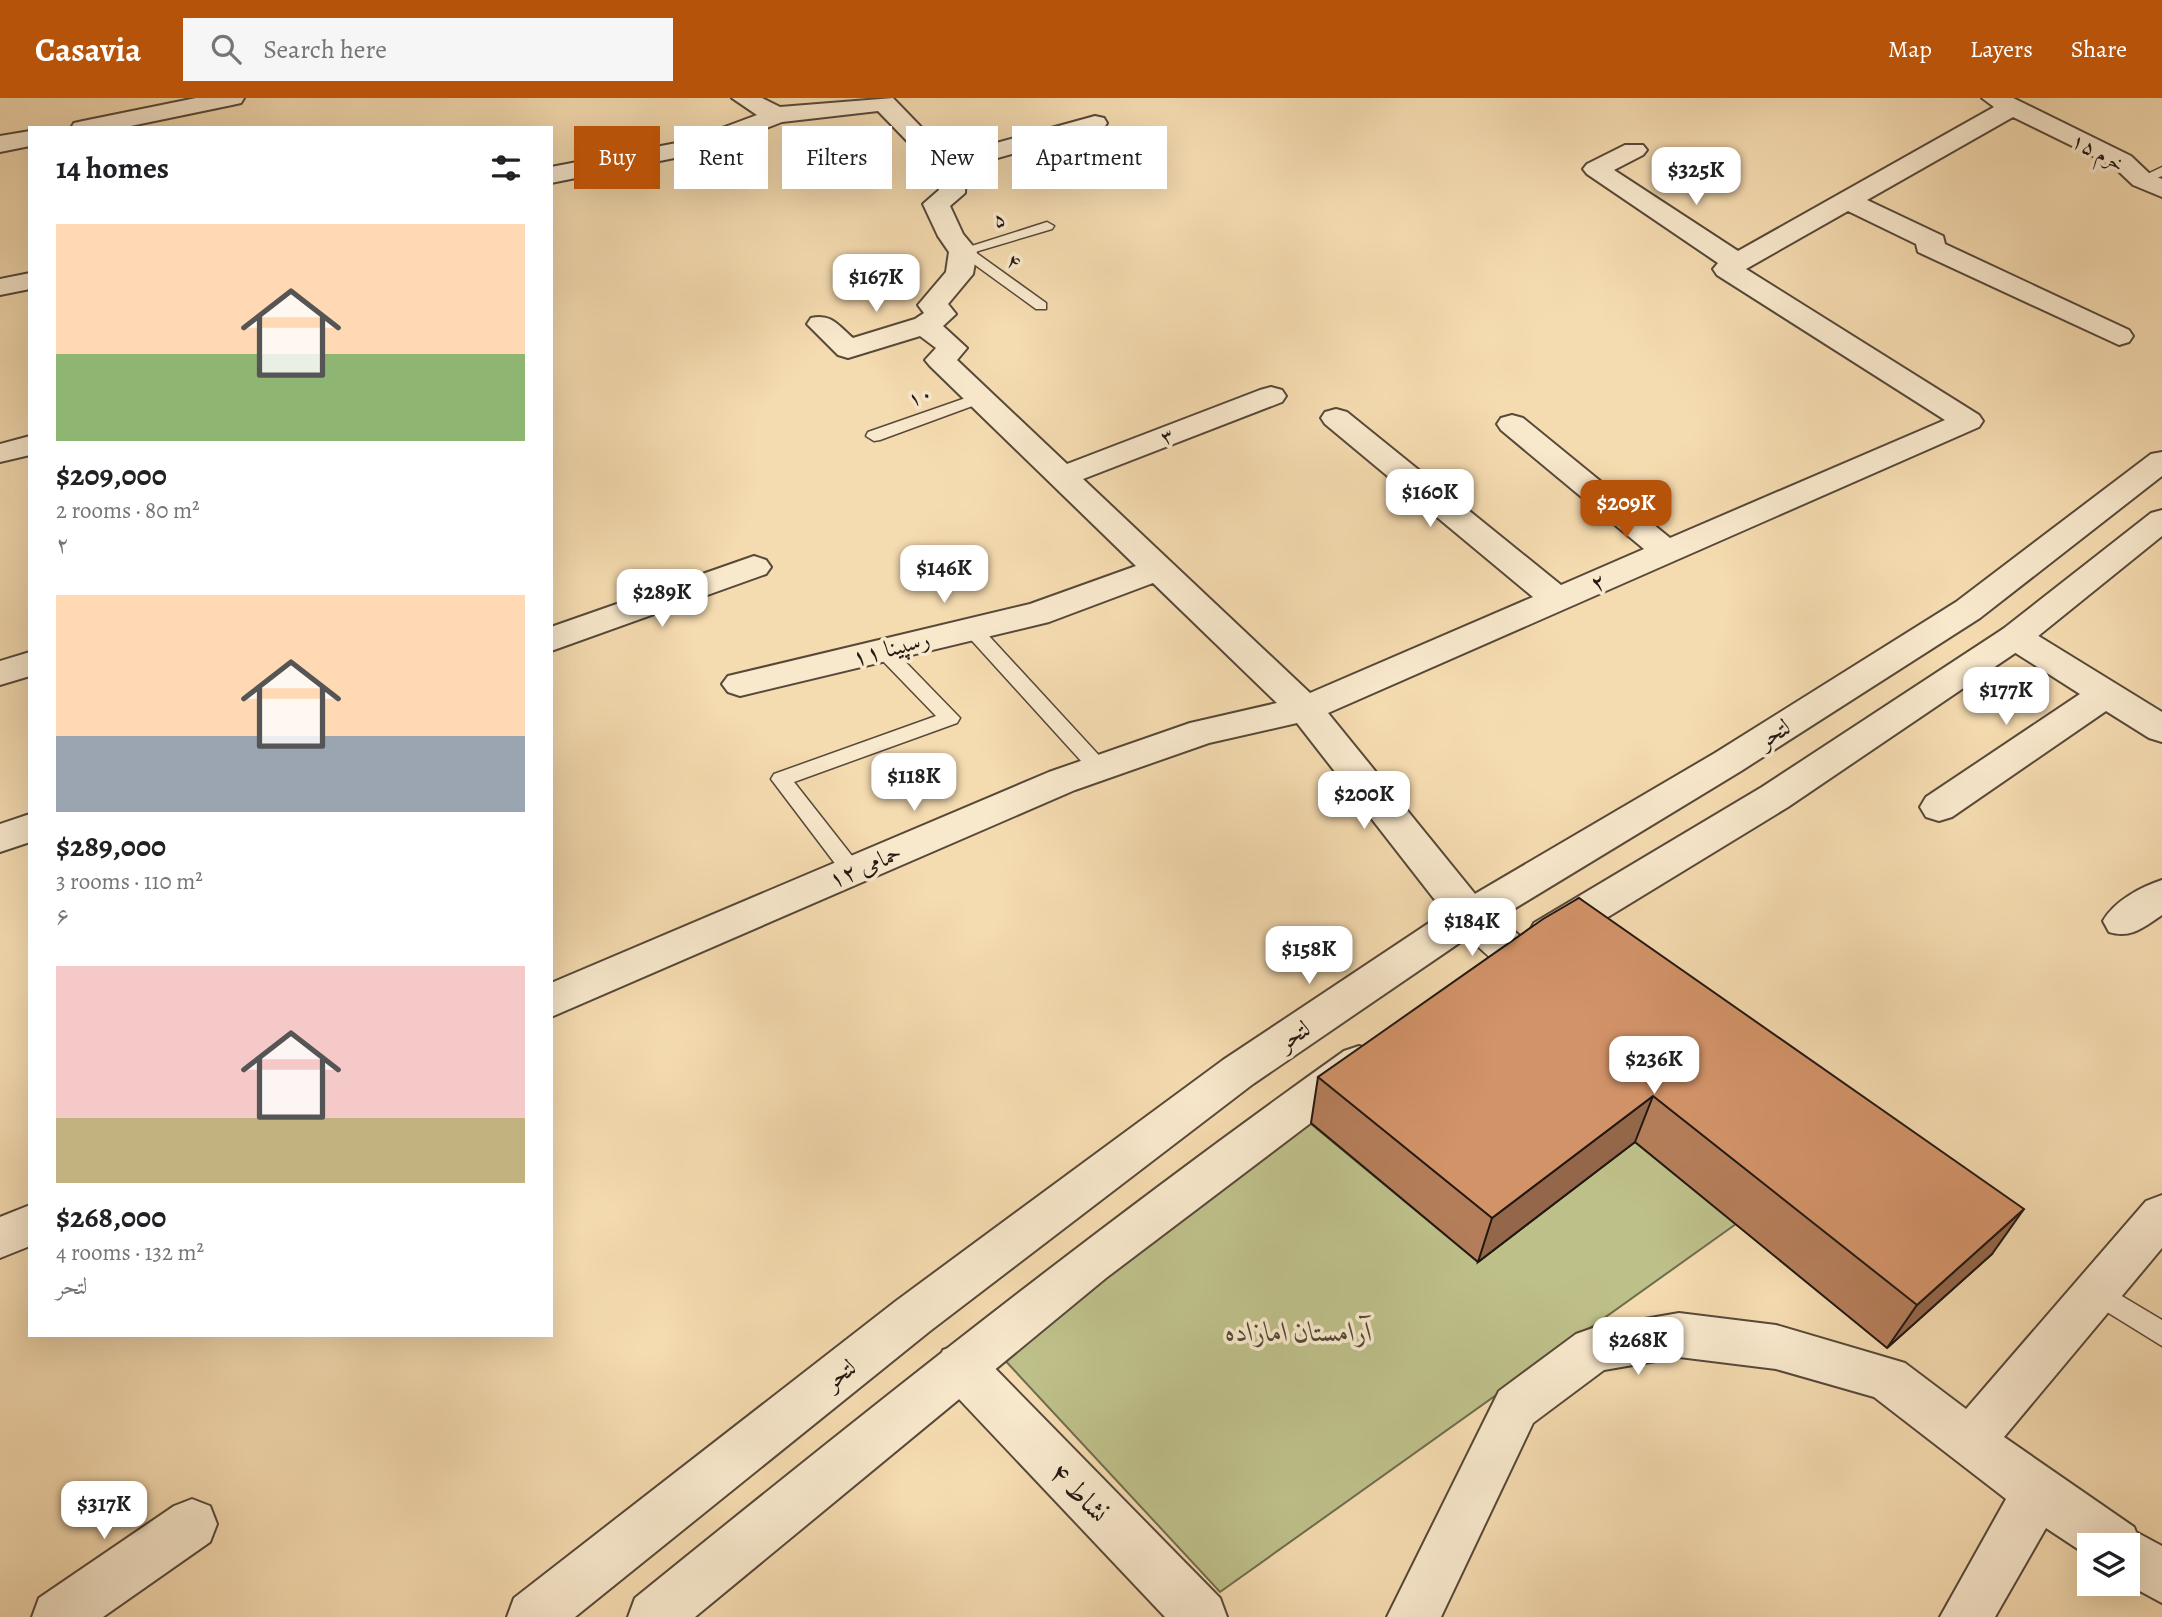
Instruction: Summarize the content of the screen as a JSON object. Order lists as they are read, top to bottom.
{
  "streets": {
    "street": [
      "خرم ۱۵",
      "۳",
      "۲",
      "رسپینا ۱۱",
      "لتحر",
      "حمامی ۱۲",
      "نشاط ۴"
    ],
    "lane": ["۵", "۴", "۱۰"]
  },
  "crossings": [
    ["۵", "۴"],
    ["۲", "حمامی ۱۲"]
  ],
  "parks": ["آرامستان امازاده"],
  "page": {
    "header": "Casavia",
    "search": "Search here",
    "nav": ["Map", "Layers", "Share"],
    "chip": [
      "Buy",
      "Rent",
      "Filters",
      "New",
      "Apartment"
    ],
    "heading": "14 homes",
    "price": [
      "$325K",
      "$167K",
      "$160K",
      "$209K",
      "$146K",
      "$289K",
      "$177K",
      "$118K",
      "$200K",
      "$184K",
      "$158K",
      "$236K",
      "$268K",
      "$317K"
    ],
    "list": [
      {
        "name": "$209,000",
        "note": "2 rooms · 80 m² · ۲"
      },
      {
        "name": "$289,000",
        "note": "3 rooms · 110 m² · ۶"
      },
      {
        "name": "$268,000",
        "note": "4 rooms · 132 m² · لتحر"
      }
    ]
  }
}
